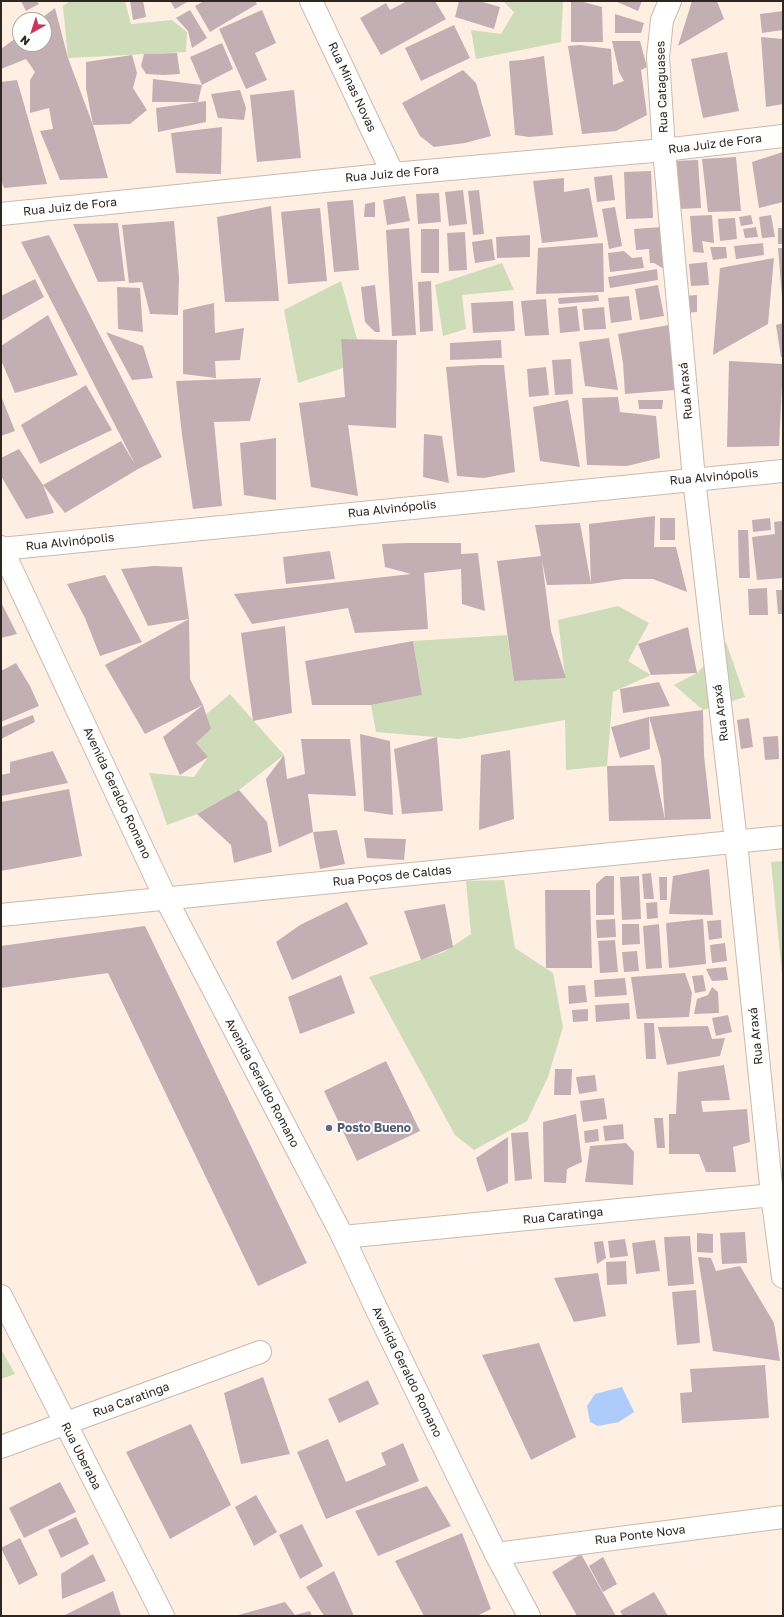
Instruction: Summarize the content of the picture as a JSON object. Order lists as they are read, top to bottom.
{
  "streets": {
    "street": [
      "Rua Minas Novas",
      "Rua Cataguases",
      "Rua Juiz de Fora",
      "Rua Araxá",
      "Rua Alvinópolis",
      "Avenida Geraldo Romano",
      "Rua Poços de Caldas",
      "Rua Caratinga",
      "Rua Uberaba",
      "Rua Ponte Nova"
    ]
  },
  "crossings": [
    ["Rua Minas Novas", "Rua Juiz de Fora"],
    ["Rua Cataguases", "Rua Juiz de Fora"],
    ["Rua Cataguases", "Rua Araxá"],
    ["Rua Juiz de Fora", "Rua Araxá"],
    ["Rua Araxá", "Rua Alvinópolis"],
    ["Rua Araxá", "Rua Poços de Caldas"],
    ["Rua Araxá", "Rua Caratinga"],
    ["Rua Alvinópolis", "Avenida Geraldo Romano"],
    ["Avenida Geraldo Romano", "Rua Poços de Caldas"],
    ["Avenida Geraldo Romano", "Rua Caratinga"],
    ["Avenida Geraldo Romano", "Rua Ponte Nova"],
    ["Rua Caratinga", "Rua Uberaba"]
  ],
  "places": ["Posto Bueno"],
  "north": "bottom left"
}
